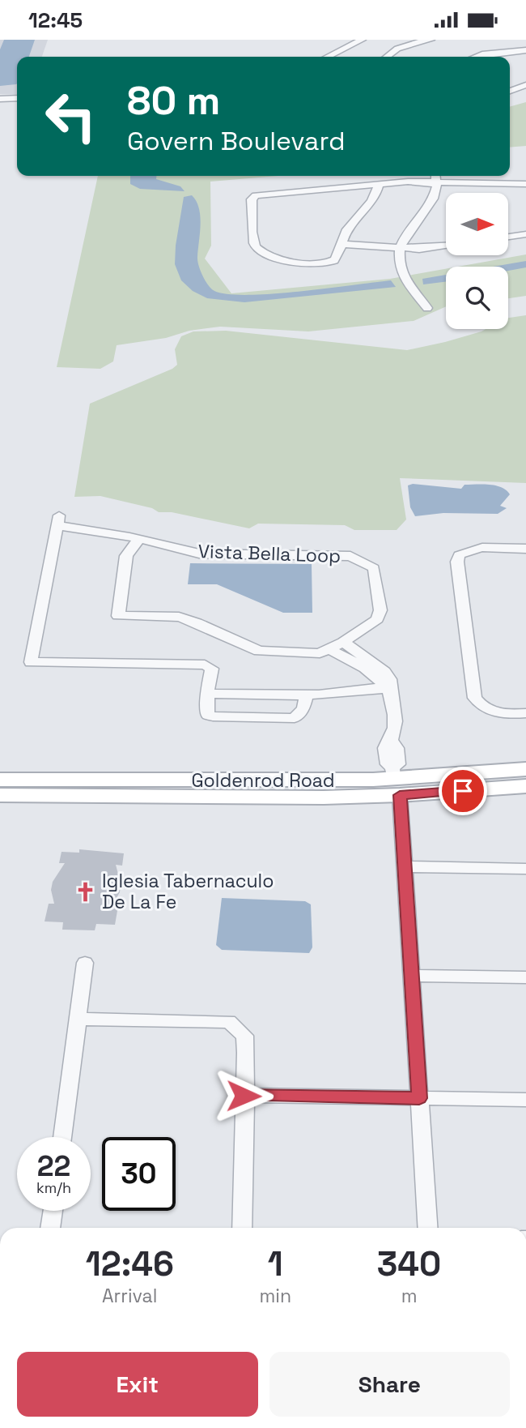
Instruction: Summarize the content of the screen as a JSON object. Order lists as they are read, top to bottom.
{
  "streets": {
    "main road": ["Goldenrod Road"],
    "street": ["Vista Bella Loop"]
  },
  "places": {
    "church": ["Iglesia Tabernaculo De La Fe"]
  },
  "north": "right",
  "page": {
    "status": "12:45",
    "turn": ["80 m", "Govern Boulevard"],
    "speed": "22 km/h",
    "limit": "30",
    "eta": [
      "12:46",
      "Arrival",
      "1",
      "min",
      "340",
      "m"
    ],
    "buttons": ["Exit", "Share"]
  }
}
